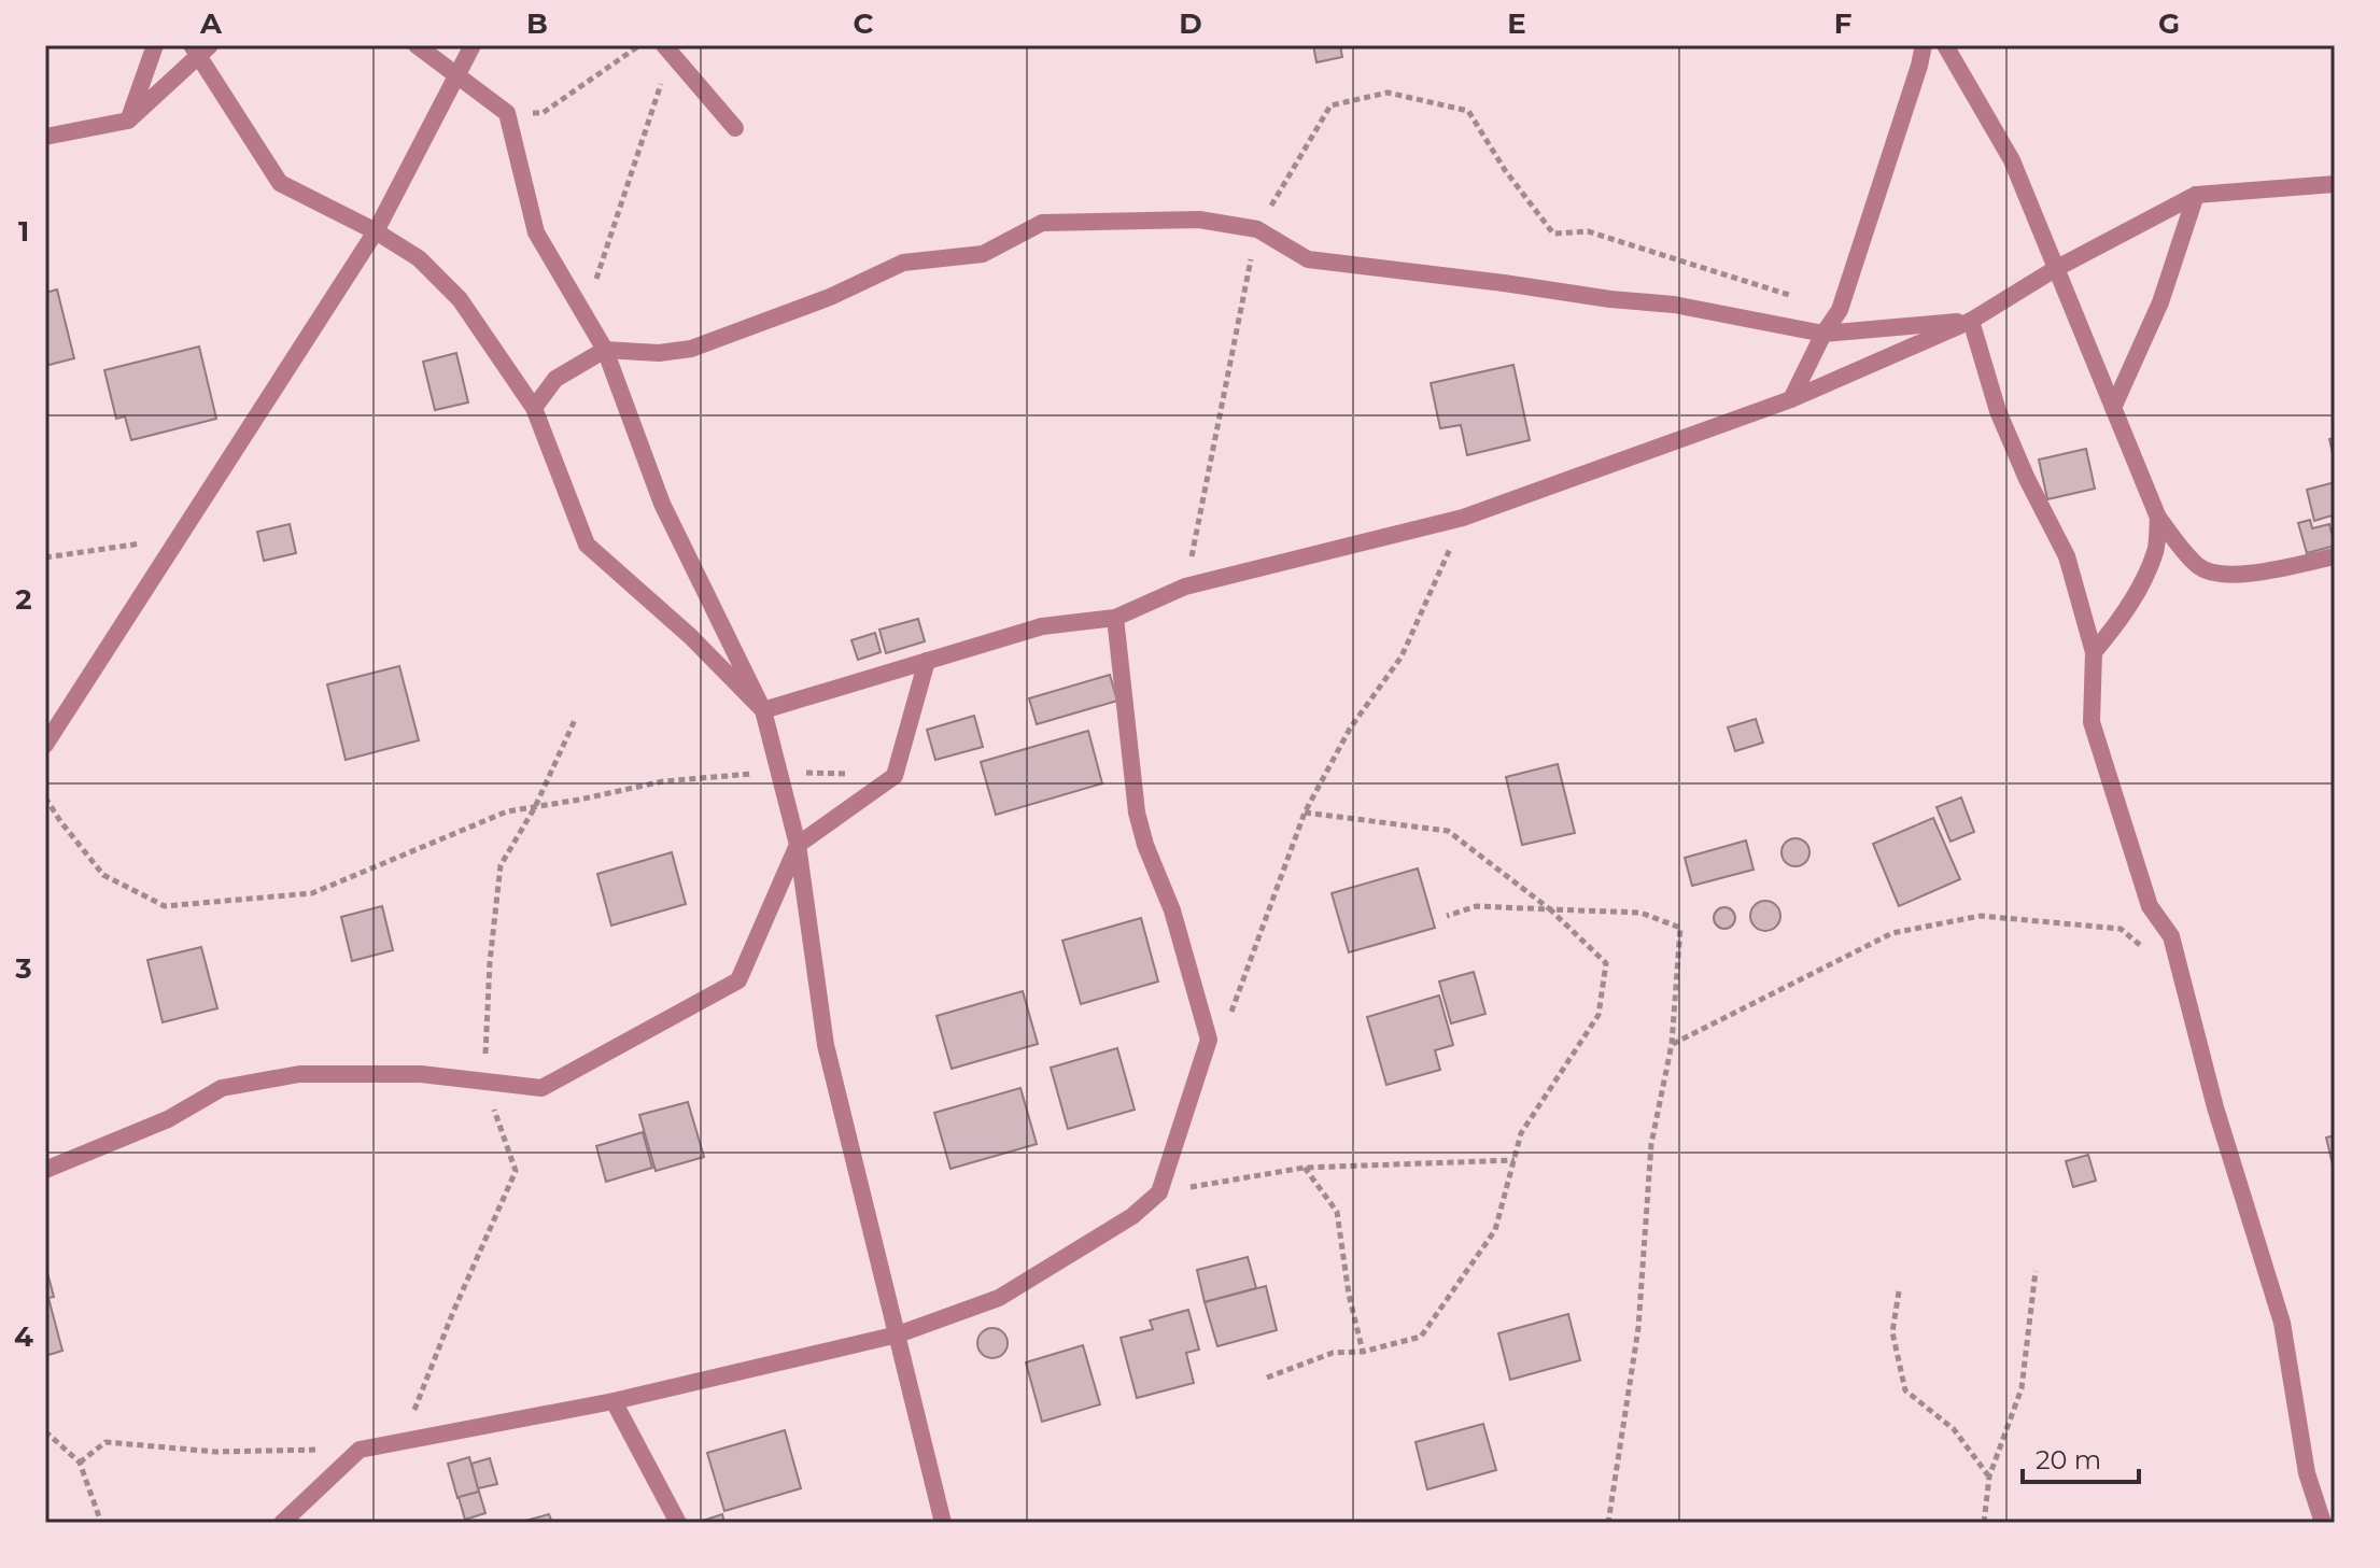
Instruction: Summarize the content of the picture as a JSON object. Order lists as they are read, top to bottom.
{
  "scale_bar": "20 m",
  "grid": {
    "columns": [
      "A",
      "B",
      "C",
      "D",
      "E",
      "F",
      "G"
    ],
    "rows": [
      "1",
      "2",
      "3",
      "4"
    ]
  }
}
